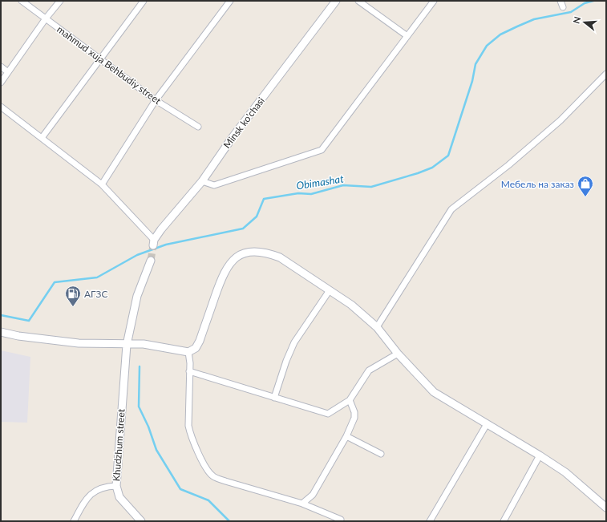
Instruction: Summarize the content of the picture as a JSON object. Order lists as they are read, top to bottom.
{
  "streets": {
    "street": ["mahmud xuja Behbudiy street", "Minsk ko'chasi", "Khudzhum street"]
  },
  "water": ["Obimashat"],
  "places": {
    "shop": ["Мебель на заказ"],
    "fuel station": ["АГЗС"]
  },
  "north": "left"
}
